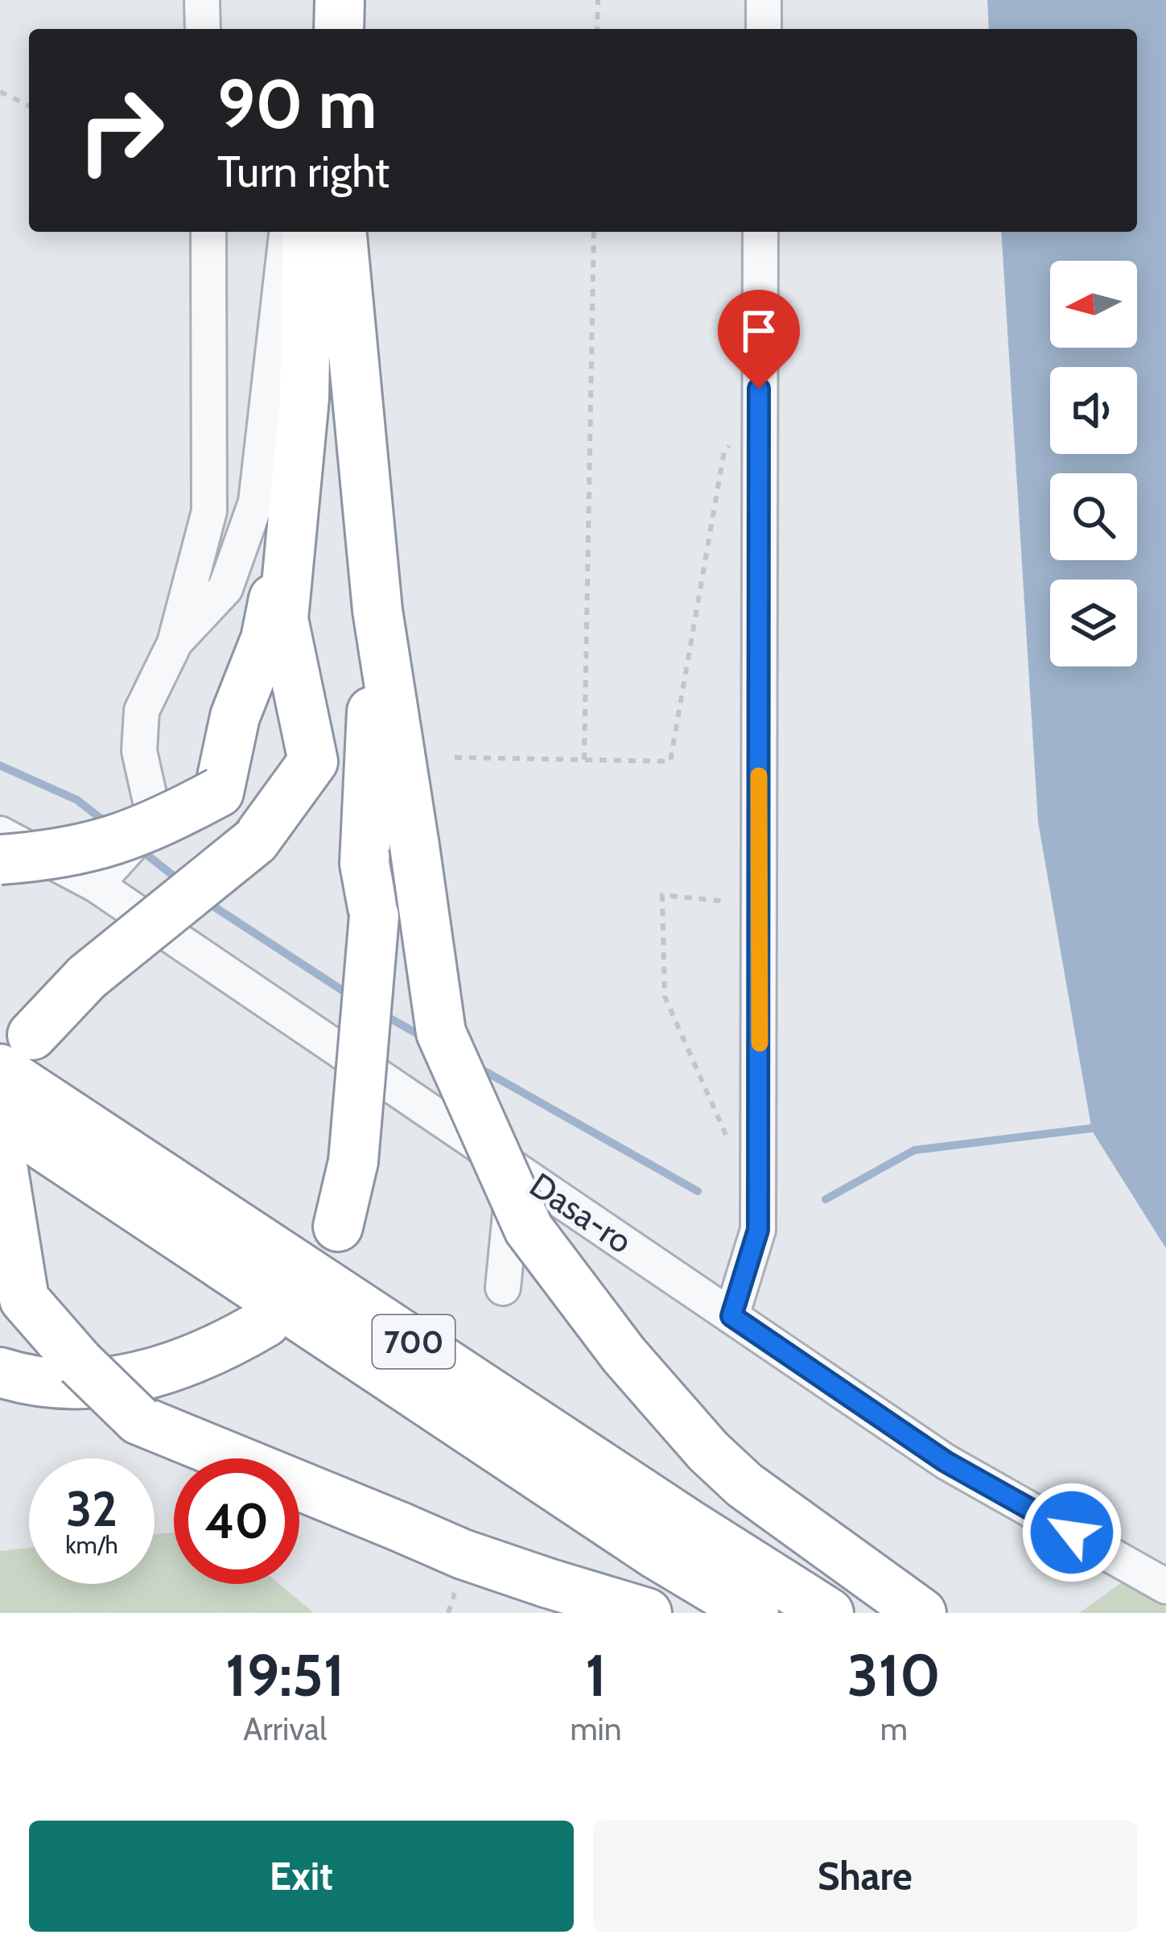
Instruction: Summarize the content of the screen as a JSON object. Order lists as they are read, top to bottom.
{
  "streets": {
    "highway": ["700"],
    "street": ["Dasa-ro"]
  },
  "north": "left",
  "page": {
    "turn": ["90 m", "Turn right"],
    "speed": "32 km/h",
    "limit": "40",
    "eta": [
      "19:51",
      "Arrival",
      "1",
      "min",
      "310",
      "m"
    ],
    "buttons": ["Exit", "Share"]
  }
}
